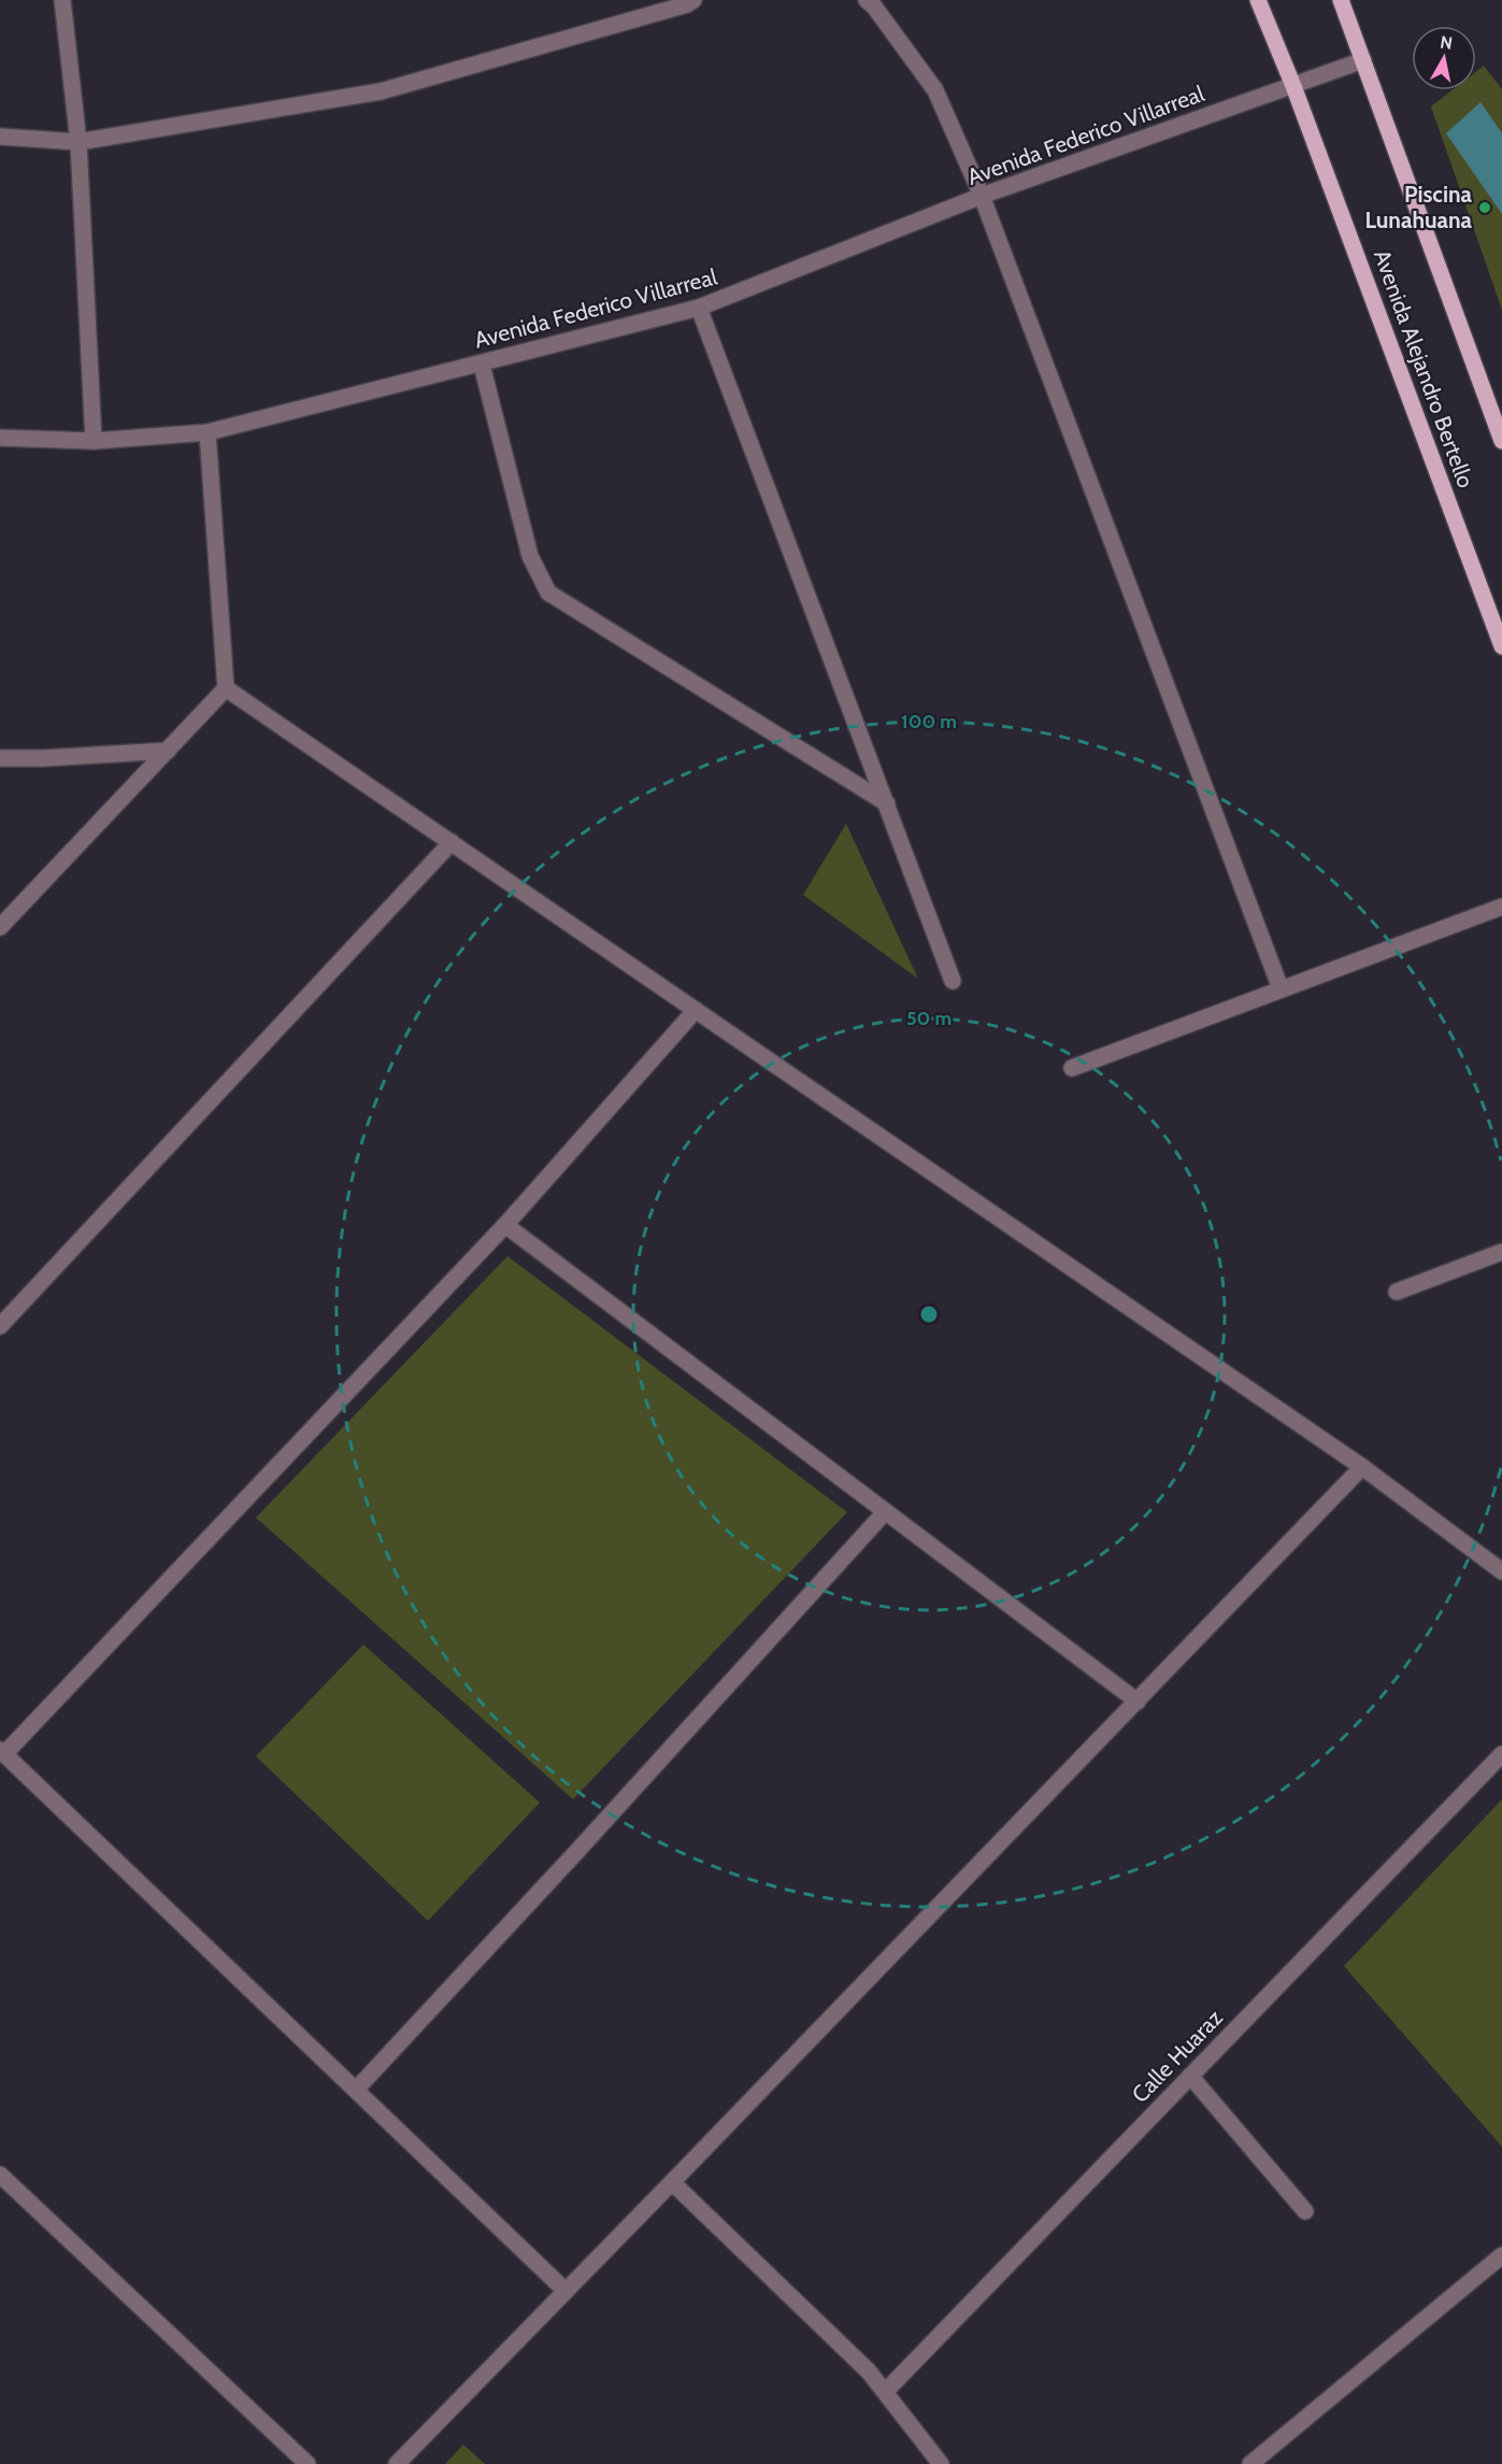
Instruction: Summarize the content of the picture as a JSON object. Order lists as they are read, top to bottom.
{
  "streets": {
    "main road": ["Avenida Alejandro Bertello"],
    "street": ["Avenida Federico Villarreal", "Calle Huaraz"]
  },
  "crossings": [
    ["Avenida Federico Villarreal", "Avenida Alejandro Bertello"]
  ],
  "places": ["Piscina Lunahuana"],
  "north": "top",
  "rings": ["100 m", "50 m"]
}
